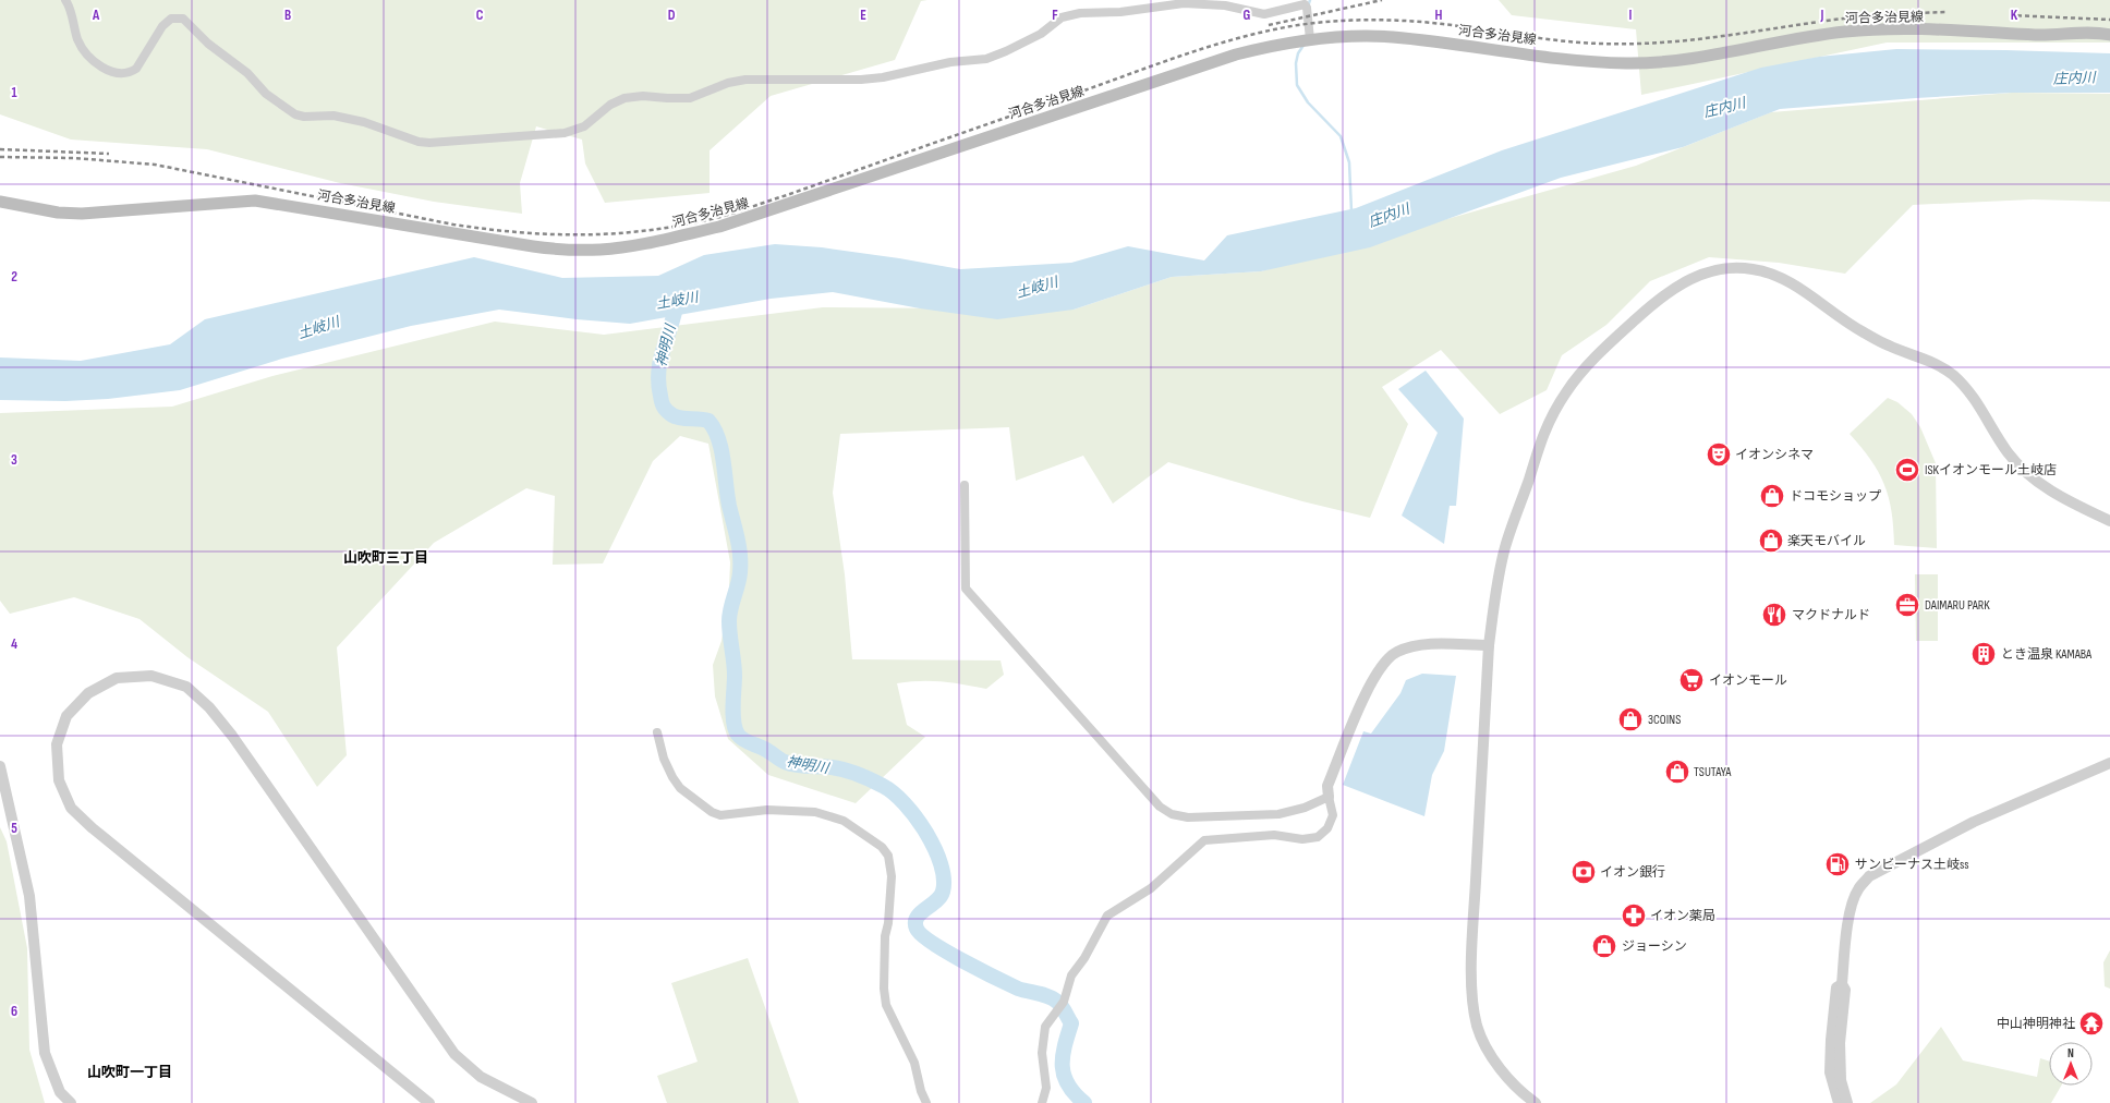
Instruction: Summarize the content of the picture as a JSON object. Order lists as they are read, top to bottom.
{
  "streets": {
    "main road": ["河合多治見線"]
  },
  "districts": ["山吹町三丁目", "山吹町一丁目"],
  "water": ["庄内川", "土岐川", "神明川"],
  "places": {
    "theatre": ["イオンシネマ"],
    "sports": ["ISKイオンモール土岐店"],
    "shop": [
      "ドコモショップ",
      "楽天モバイル",
      "3COINS",
      "TSUTAYA",
      "ジョーシン"
    ],
    "office": ["DAIMARU PARK"],
    "restaurant": ["マクドナルド"],
    "building": ["とき温泉 KAMABA"],
    "supermarket": ["イオンモール"],
    "fuel station": ["サンビーナス土岐ss"],
    "bank": ["イオン銀行"],
    "pharmacy": ["イオン薬局"],
    "temple": ["中山神明神社"]
  },
  "north": "top",
  "grid": {
    "columns": [
      "A",
      "B",
      "C",
      "D",
      "E",
      "F",
      "G",
      "H",
      "I",
      "J",
      "K"
    ],
    "rows": [
      "1",
      "2",
      "3",
      "4",
      "5",
      "6"
    ]
  }
}
